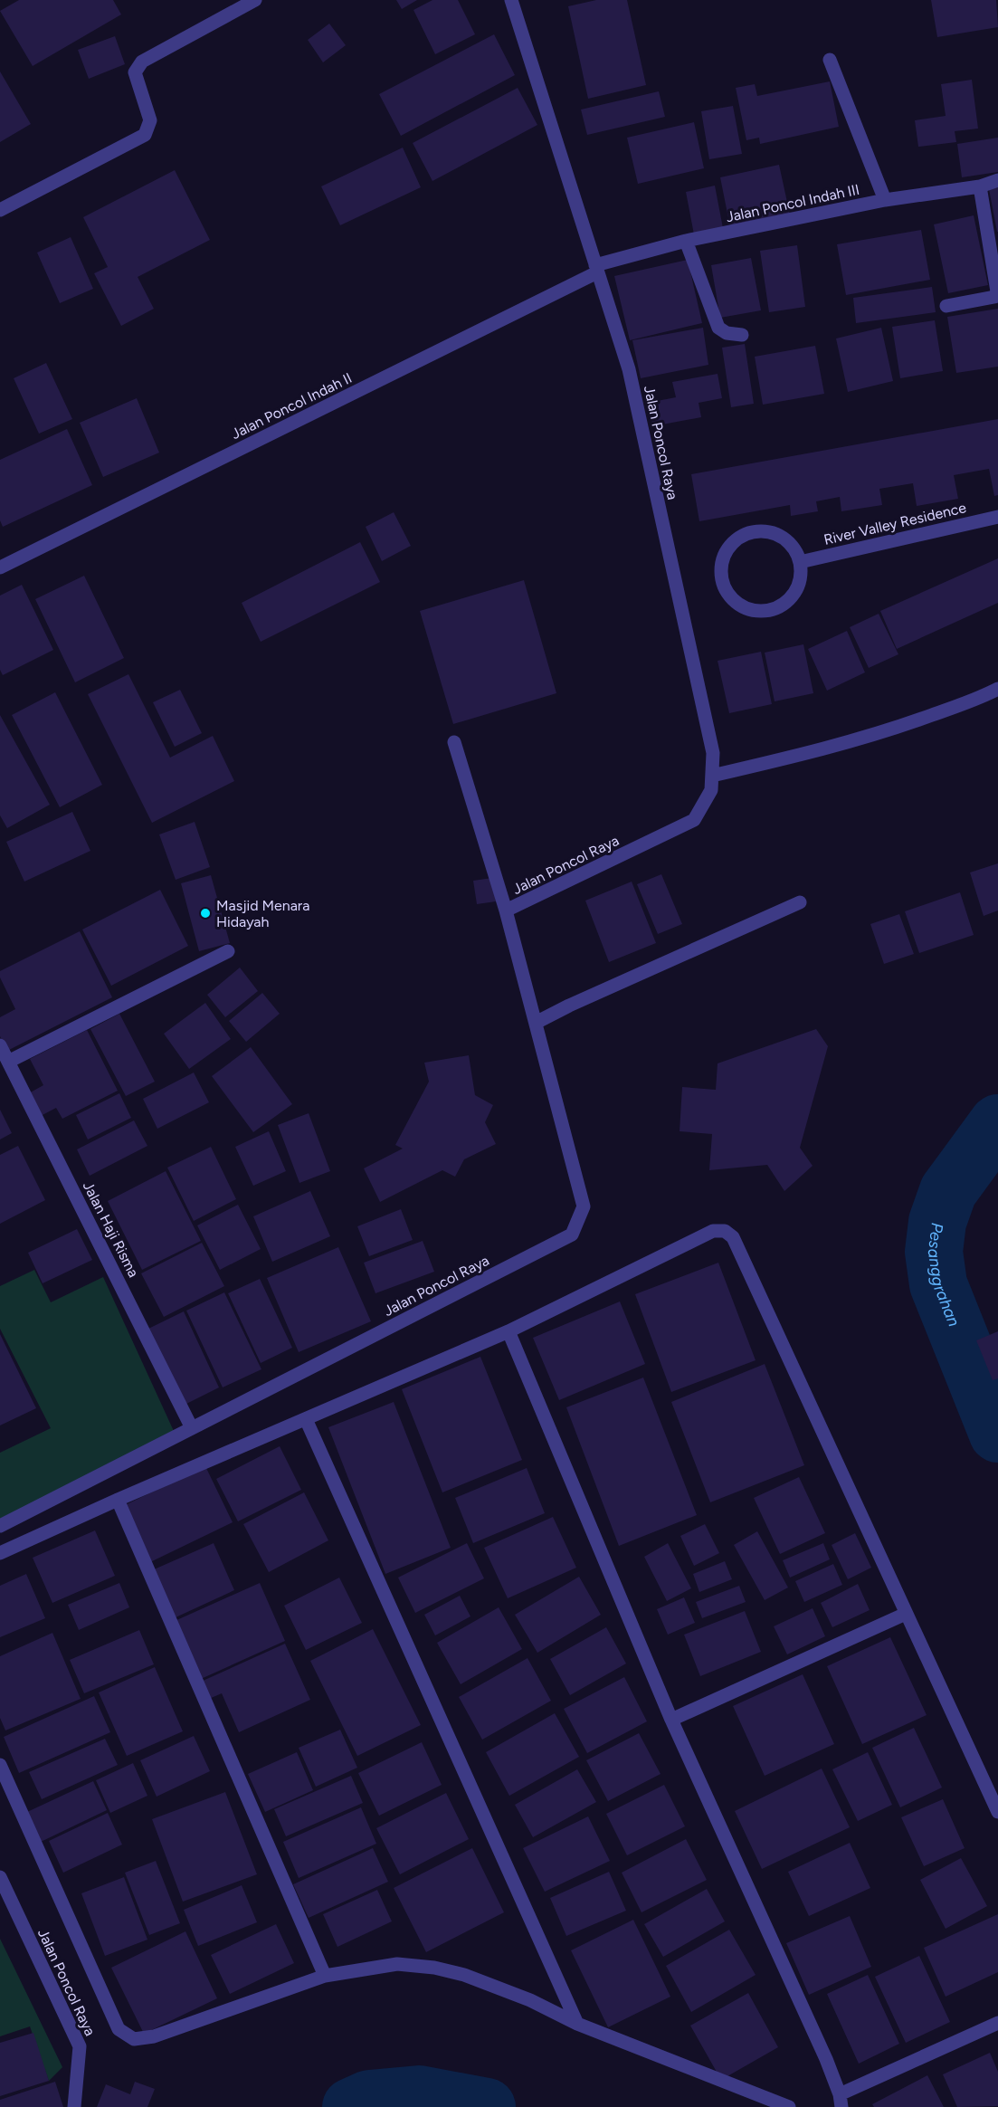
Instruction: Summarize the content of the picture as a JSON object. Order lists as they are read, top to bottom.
{
  "streets": {
    "street": [
      "Jalan Poncol Indah III",
      "Jalan Poncol Indah II",
      "Jalan Poncol Raya",
      "River Valley Residence",
      "Jalan Haji Risma"
    ]
  },
  "crossings": [
    ["Jalan Poncol Indah III", "Jalan Poncol Indah II"],
    ["Jalan Poncol Indah III", "Jalan Poncol Raya"],
    ["Jalan Poncol Indah II", "Jalan Poncol Raya"],
    ["Jalan Poncol Raya", "Jalan Haji Risma"]
  ],
  "water": ["Pesanggrahan"],
  "places": ["Masjid Menara Hidayah"]
}
